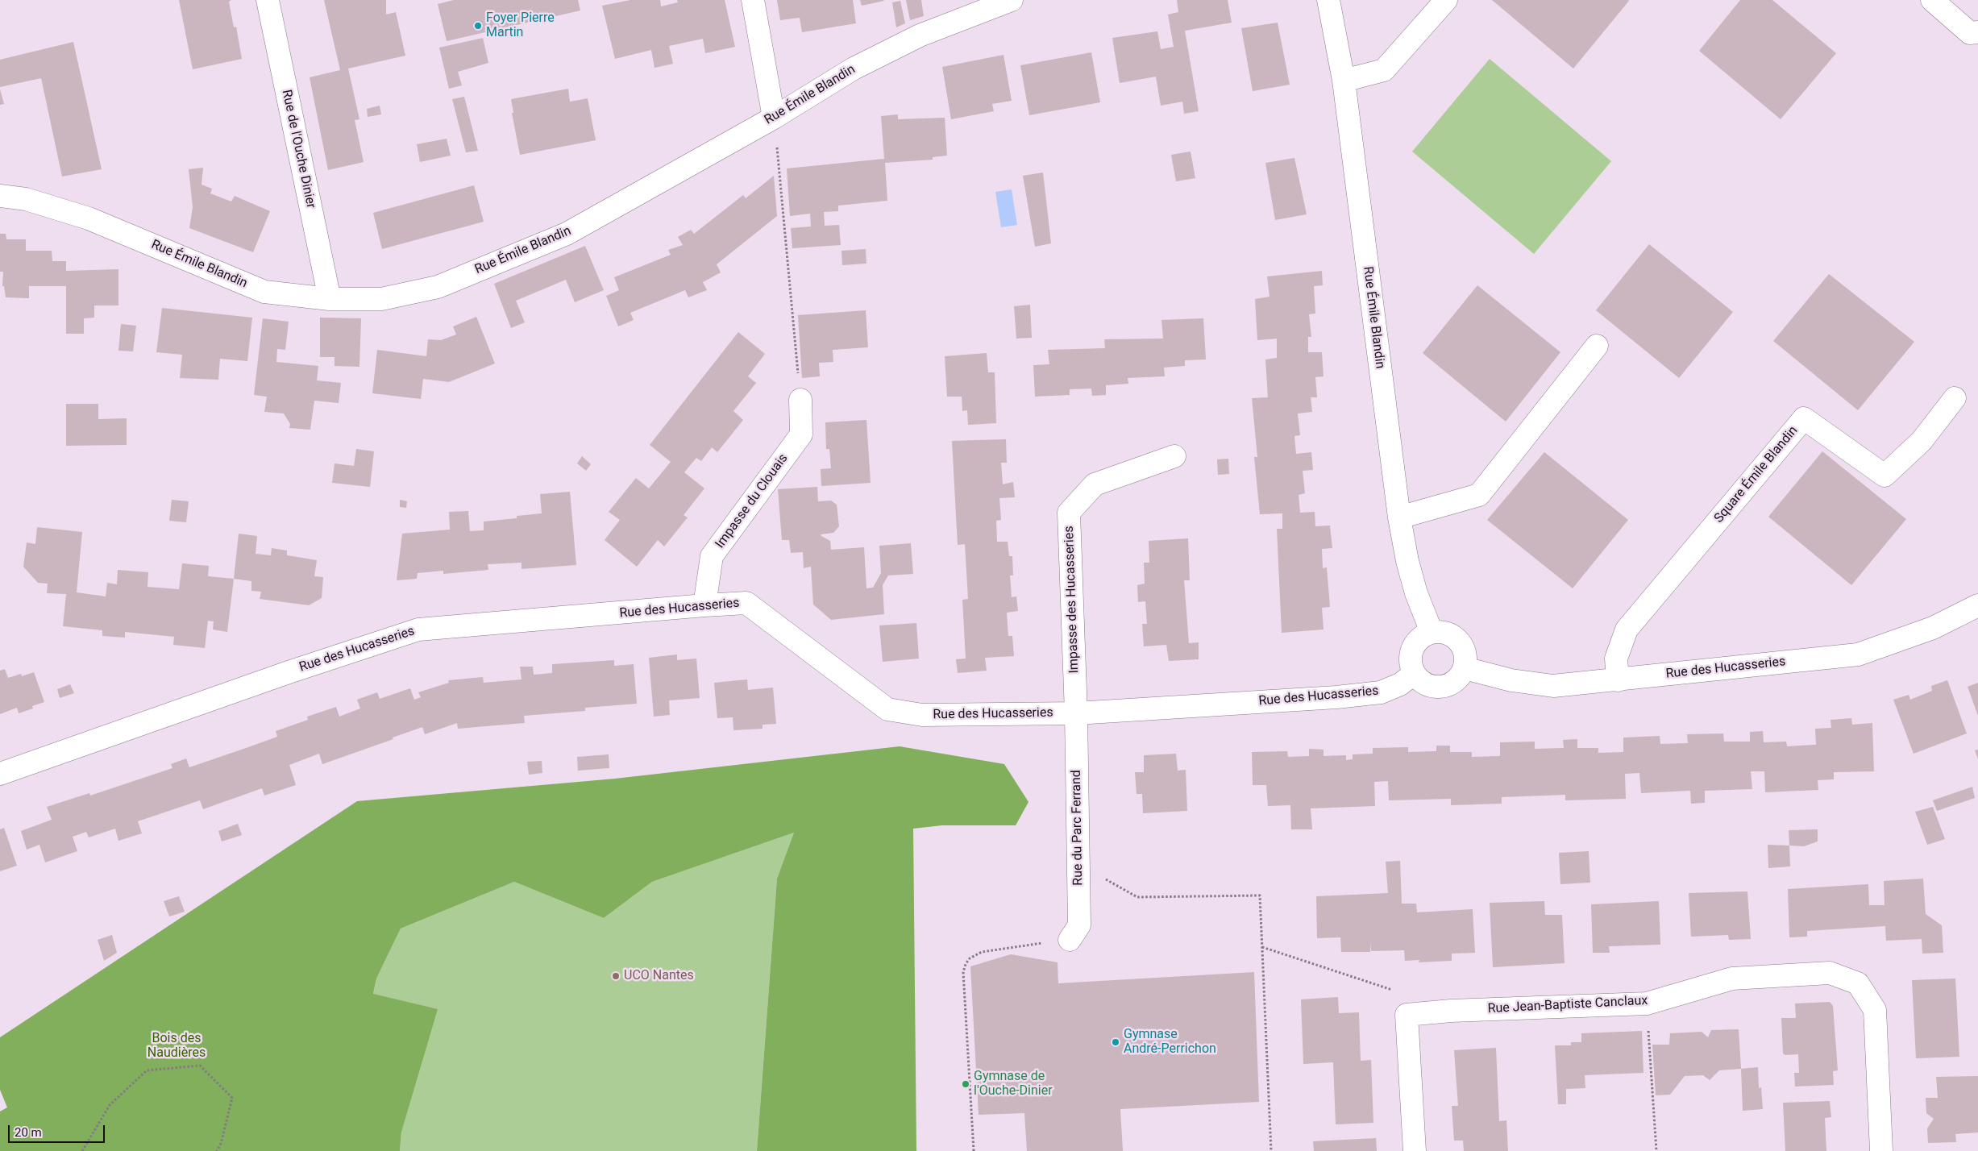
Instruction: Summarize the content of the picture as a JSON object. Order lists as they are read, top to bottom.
{
  "streets": {
    "street": [
      "Rue Émile Blandin",
      "Rue de l'Ouche Dinier",
      "Square Émile Blandin",
      "Impasse du Clouais",
      "Impasse des Hucasseries",
      "Rue des Hucasseries",
      "Rue du Parc Ferrand",
      "Rue Jean-Baptiste Canclaux"
    ]
  },
  "crossings": [
    ["Rue Émile Blandin", "Rue de l'Ouche Dinier"],
    ["Rue Émile Blandin", "Rue des Hucasseries"],
    ["Square Émile Blandin", "Rue des Hucasseries"],
    ["Impasse du Clouais", "Rue des Hucasseries"],
    ["Impasse des Hucasseries", "Rue des Hucasseries"],
    ["Impasse des Hucasseries", "Rue du Parc Ferrand"],
    ["Rue des Hucasseries", "Rue du Parc Ferrand"]
  ],
  "parks": ["Bois des Naudières"],
  "places": [
    "Foyer Pierre Martin",
    "UCO Nantes",
    "Gymnase André-Perrichon",
    "Gymnase de l'Ouche-Dinier"
  ],
  "scale_bar": "20 m"
}
